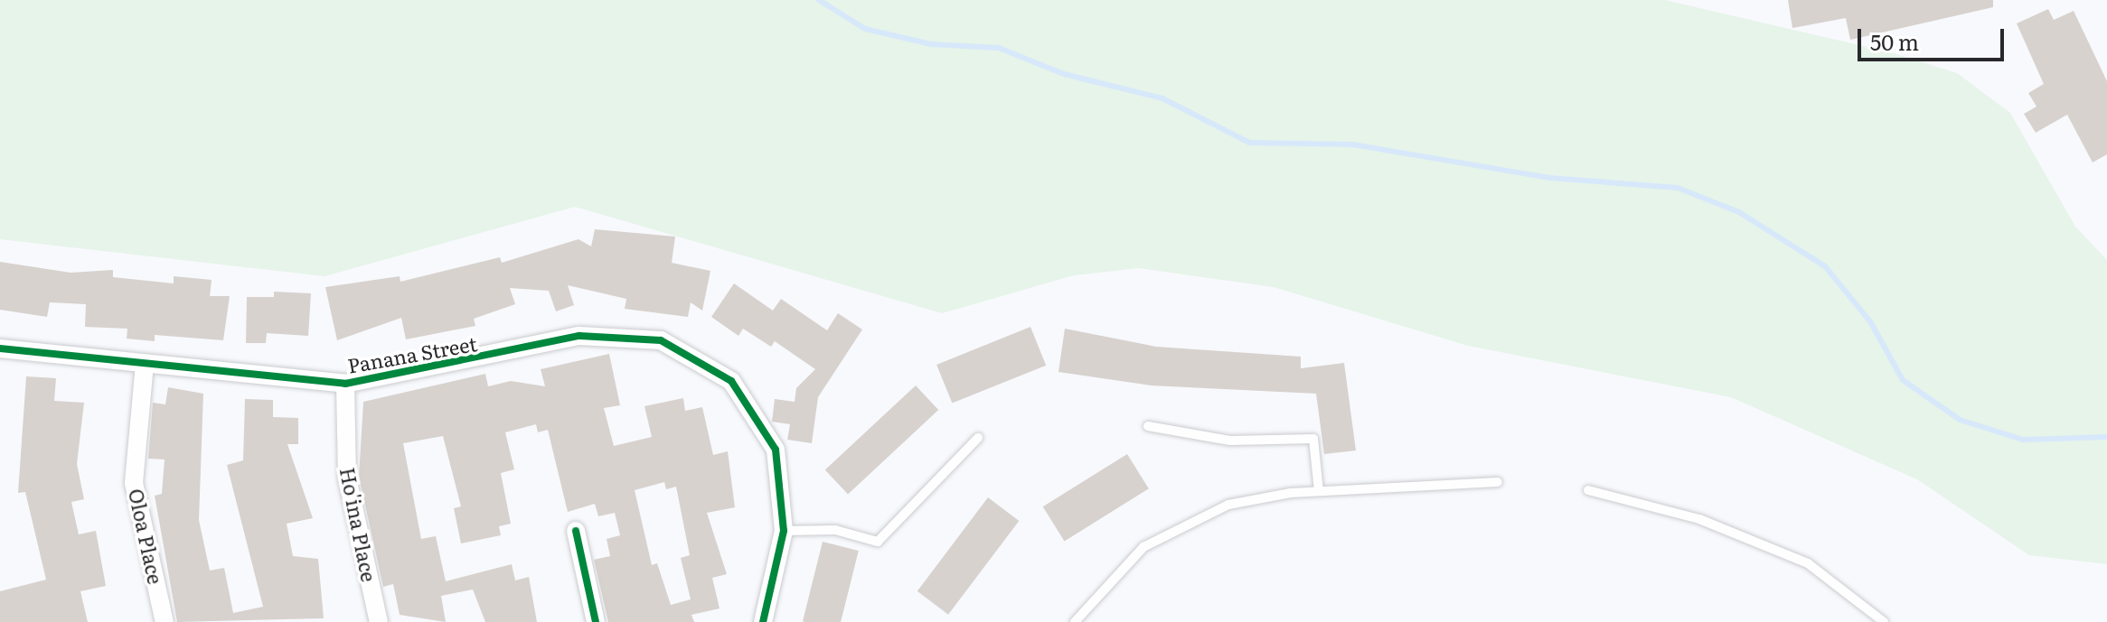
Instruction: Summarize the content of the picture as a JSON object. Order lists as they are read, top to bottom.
{
  "streets": {
    "street": ["Panana Street", "Ho'ina Place", "Oloa Place"]
  },
  "crossings": [
    ["Panana Street", "Ho'ina Place"],
    ["Panana Street", "Oloa Place"]
  ],
  "scale_bar": "50 m"
}
